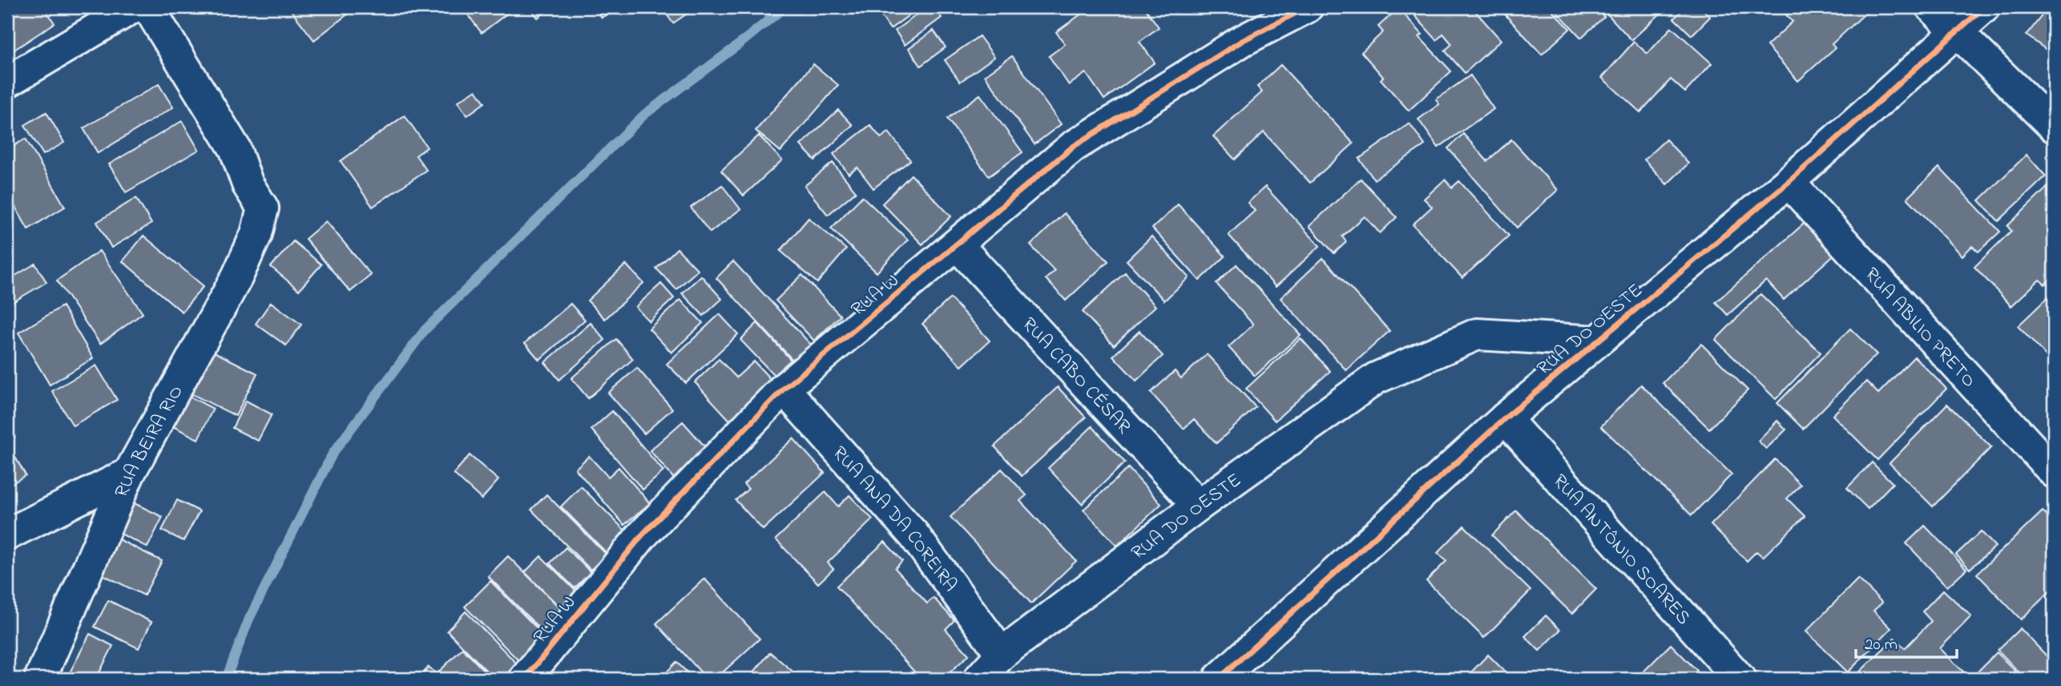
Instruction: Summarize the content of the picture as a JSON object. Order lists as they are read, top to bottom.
{
  "streets": {
    "street": [
      "RUA W",
      "RUA ABILIO PRETO",
      "RUA DO OESTE",
      "RUA CABO CÉSAR",
      "RUA BEIRA RIO",
      "RUA ANA DA COREIRA",
      "RUA ANTÔNIO SOARES"
    ]
  },
  "crossings": [
    ["RUA W", "RUA CABO CÉSAR"],
    ["RUA W", "RUA ANA DA COREIRA"],
    ["RUA ABILIO PRETO", "RUA DO OESTE"],
    ["RUA DO OESTE", "RUA CABO CÉSAR"],
    ["RUA DO OESTE", "RUA ANA DA COREIRA"],
    ["RUA DO OESTE", "RUA ANTÔNIO SOARES"]
  ],
  "scale_bar": "20 m"
}
